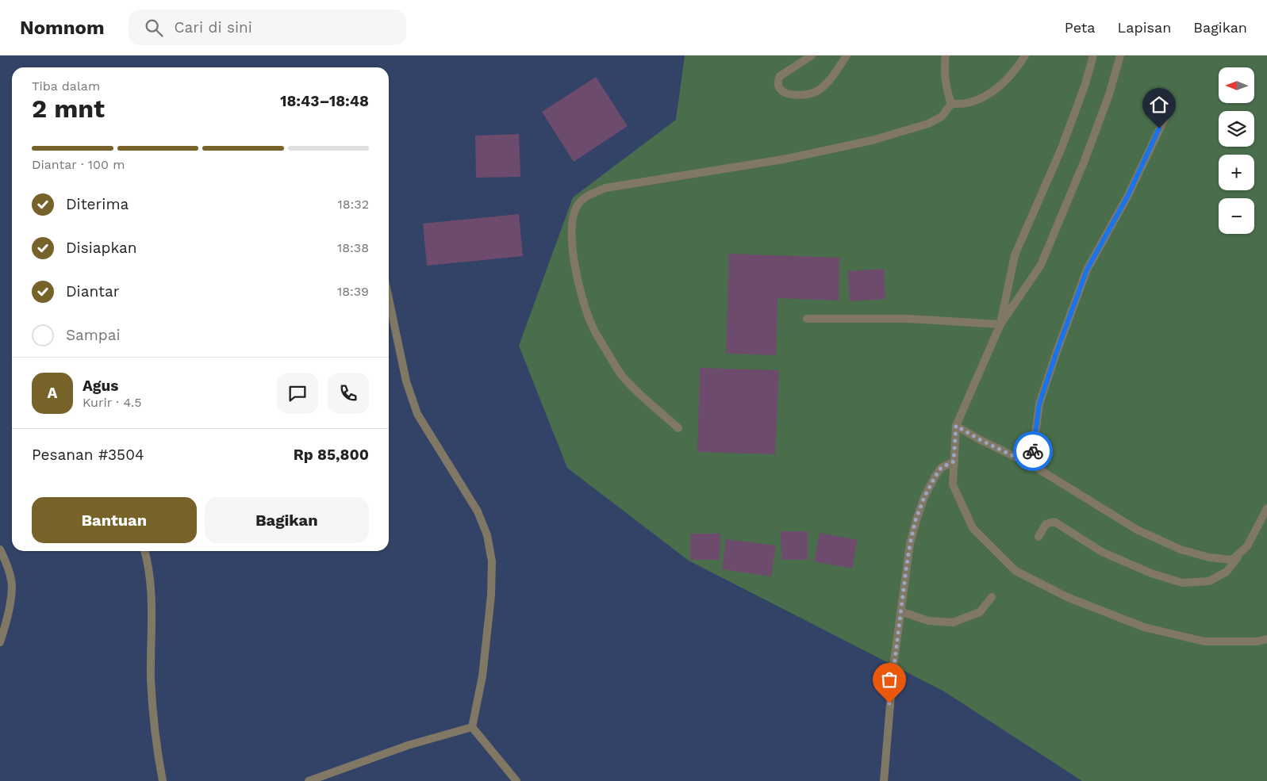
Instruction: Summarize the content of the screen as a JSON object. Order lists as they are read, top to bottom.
{
  "north": "left",
  "page": {
    "header": "Nomnom",
    "search": "Cari di sini",
    "nav": ["Peta", "Lapisan", "Bagikan"],
    "map_buttons": ["+", "−"],
    "heading": ["2 mnt", "Tiba dalam", "18:43–18:48"],
    "panel": [
      "Agus",
      "Kurir · 4.5",
      "Pesanan #3504",
      "Rp 85,800"
    ],
    "bar": "Diantar · 100 m",
    "list": [
      ["Diterima", "18:32"],
      ["Disiapkan", "18:38"],
      ["Diantar", "18:39"],
      "Sampai"
    ],
    "round": "A",
    "buttons": ["Bantuan", "Bagikan"]
  }
}
